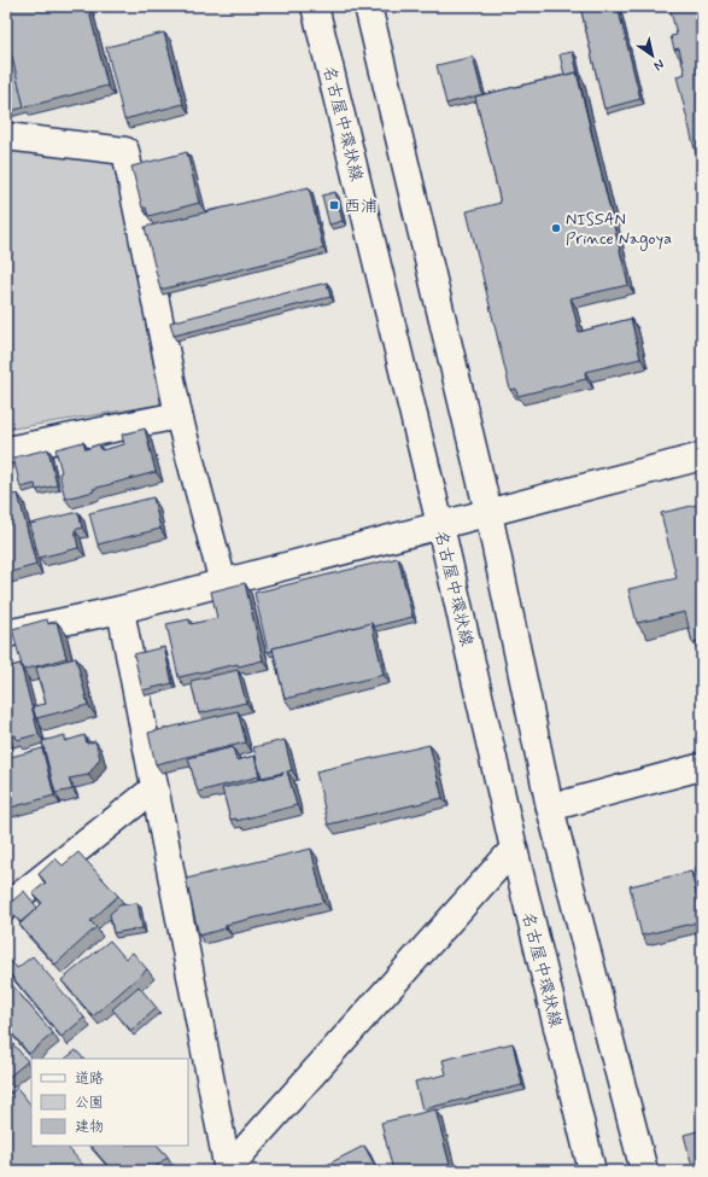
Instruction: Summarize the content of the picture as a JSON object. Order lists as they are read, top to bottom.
{
  "streets": {
    "street": ["名古屋中環状線"]
  },
  "places": {
    "transit": ["西浦"],
    "other": ["NISSAN Prince Nagoya"]
  },
  "legend": ["道路", "公園", "建物"],
  "north": "bottom right"
}
